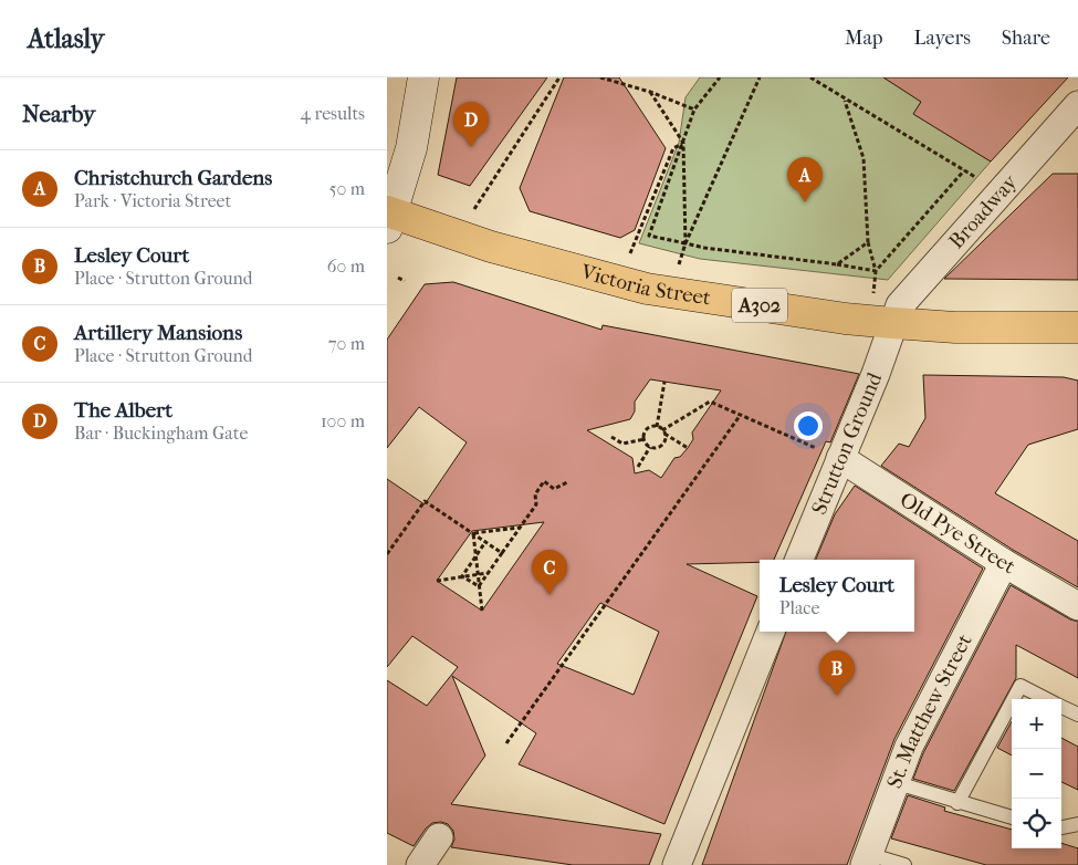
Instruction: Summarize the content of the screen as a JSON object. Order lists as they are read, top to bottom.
{
  "streets": {
    "main road": ["Victoria Street", "A302"],
    "street": [
      "Broadway",
      "Strutton Ground",
      "Old Pye Street",
      "St. Matthew Street"
    ]
  },
  "crossings": [
    ["Broadway", "Victoria Street"],
    ["Broadway", "Strutton Ground"],
    ["Victoria Street", "Strutton Ground"],
    ["Strutton Ground", "Old Pye Street"],
    ["Old Pye Street", "St. Matthew Street"]
  ],
  "page": {
    "header": "Atlasly",
    "nav": ["Map", "Layers", "Share"],
    "heading": ["Nearby", "4 results"],
    "pins": [
      "D",
      "A",
      "C",
      "B"
    ],
    "list": [
      {
        "mark": "A",
        "name": "Christchurch Gardens",
        "note": "Park · Victoria Street",
        "value": "50 m"
      },
      {
        "mark": "B",
        "name": "Lesley Court",
        "note": "Place · Strutton Ground",
        "value": "60 m"
      },
      {
        "mark": "C",
        "name": "Artillery Mansions",
        "note": "Place · Strutton Ground",
        "value": "70 m"
      },
      {
        "mark": "D",
        "name": "The Albert",
        "note": "Bar · Buckingham Gate",
        "value": "100 m"
      }
    ],
    "popup": ["Lesley Court", "Place"],
    "map_buttons": ["+", "−"]
  }
}
